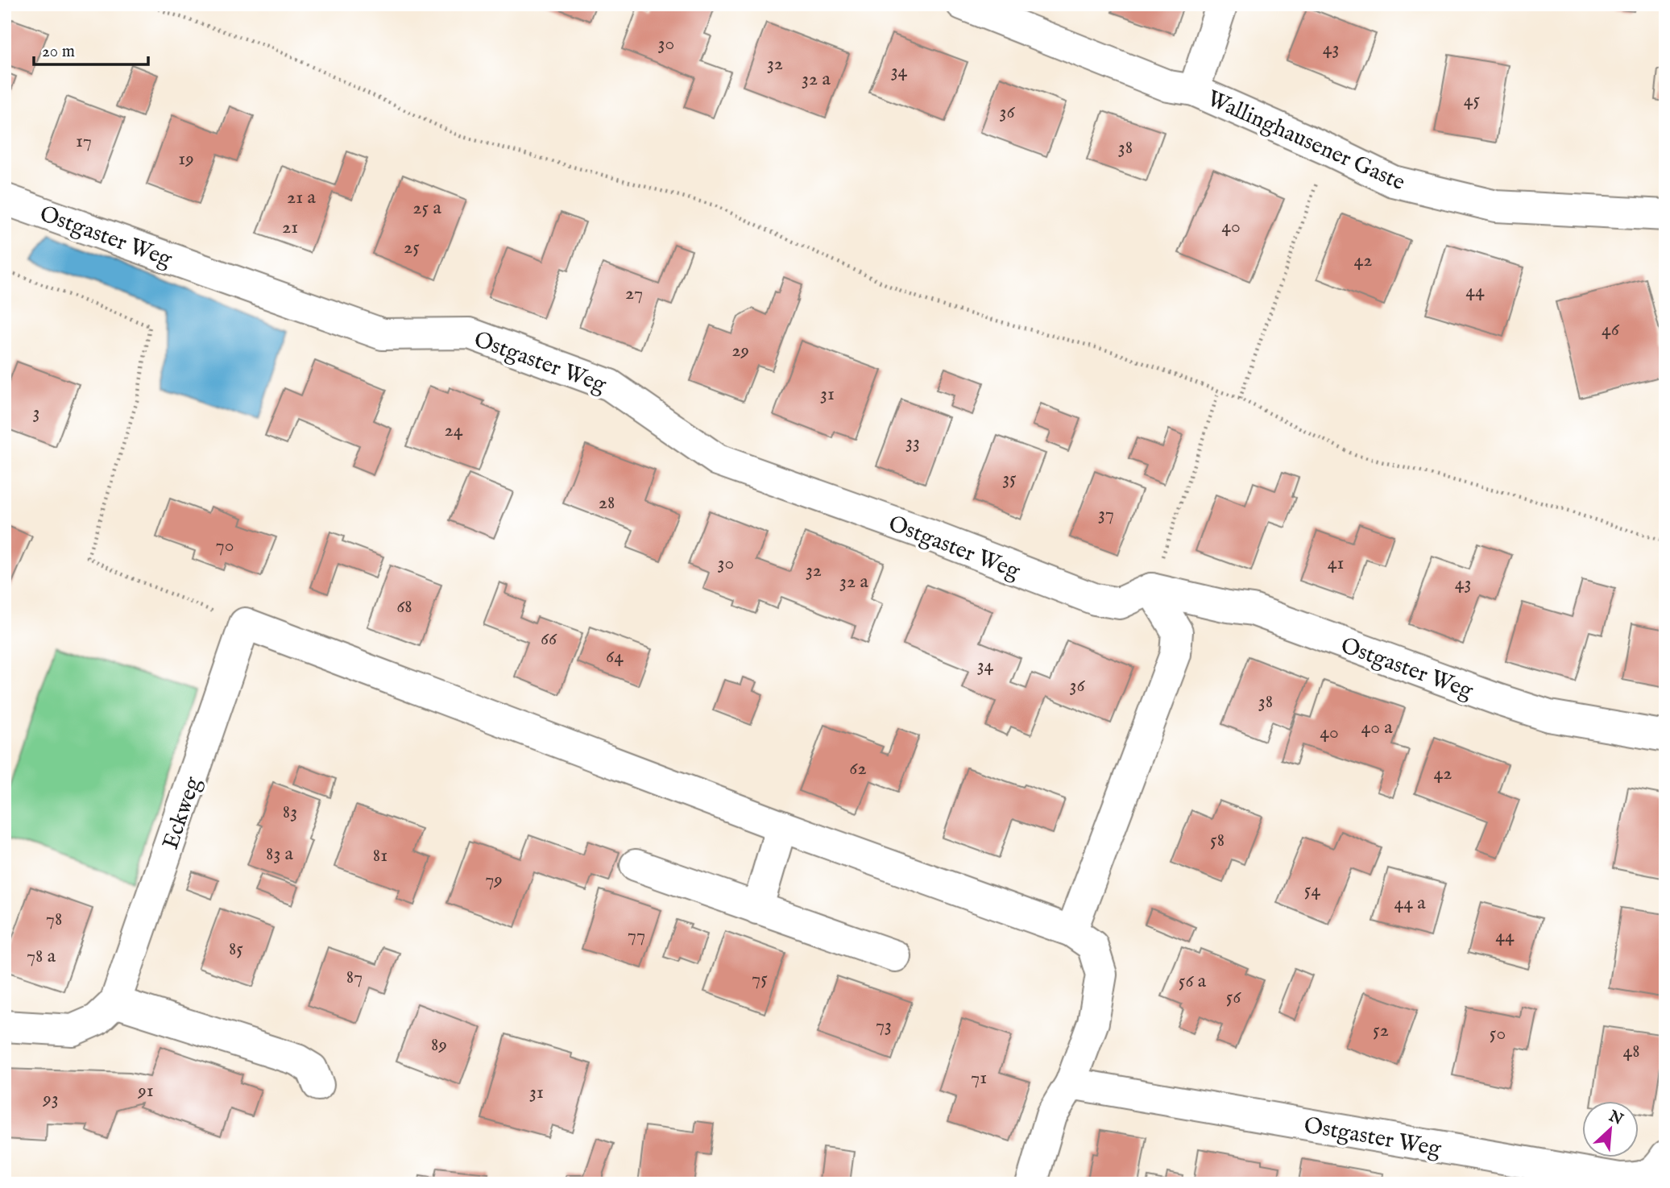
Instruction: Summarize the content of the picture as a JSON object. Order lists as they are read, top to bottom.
{
  "streets": {
    "street": ["Wallinghausener Gaste", "Ostgaster Weg", "Eckweg"]
  },
  "house_numbers": [
    "30",
    "43",
    "32",
    "34",
    "32 a",
    "45",
    "36",
    "17",
    "38",
    "19",
    "21 a",
    "25 a",
    "40",
    "21",
    "25",
    "42",
    "44",
    "27",
    "46",
    "29",
    "31",
    "3",
    "24",
    "33",
    "35",
    "28",
    "37",
    "70",
    "30",
    "41",
    "32",
    "32 a",
    "43",
    "68",
    "66",
    "64",
    "34",
    "36",
    "38",
    "40 a",
    "40",
    "62",
    "42",
    "83",
    "58",
    "83 a",
    "81",
    "79",
    "54",
    "44 a",
    "78",
    "77",
    "44",
    "85",
    "78 a",
    "87",
    "75",
    "56 a",
    "56",
    "73",
    "52",
    "50",
    "89",
    "48",
    "71",
    "91",
    "31",
    "93"
  ],
  "scale_bar": "20 m",
  "north": "top right"
}
